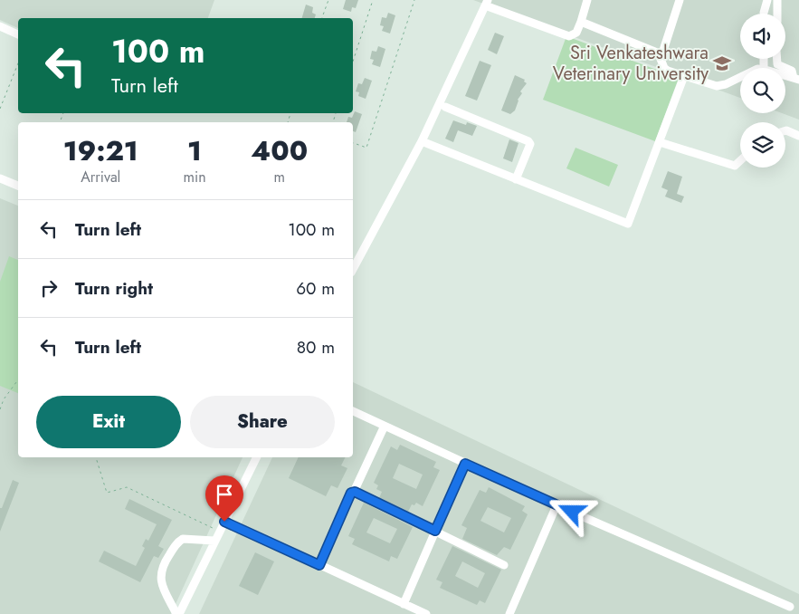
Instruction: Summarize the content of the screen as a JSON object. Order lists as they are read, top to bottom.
{
  "places": {
    "school or university": ["Sri Venkateshwara Veterinary University"]
  },
  "page": {
    "turn": ["100 m", "Turn left"],
    "eta": [
      "19:21",
      "Arrival",
      "1",
      "min",
      "400",
      "m"
    ],
    "list": [
      {
        "name": "Turn left",
        "value": "100 m"
      },
      {
        "name": "Turn right",
        "value": "60 m"
      },
      {
        "name": "Turn left",
        "value": "80 m"
      }
    ],
    "buttons": ["Exit", "Share"]
  }
}
